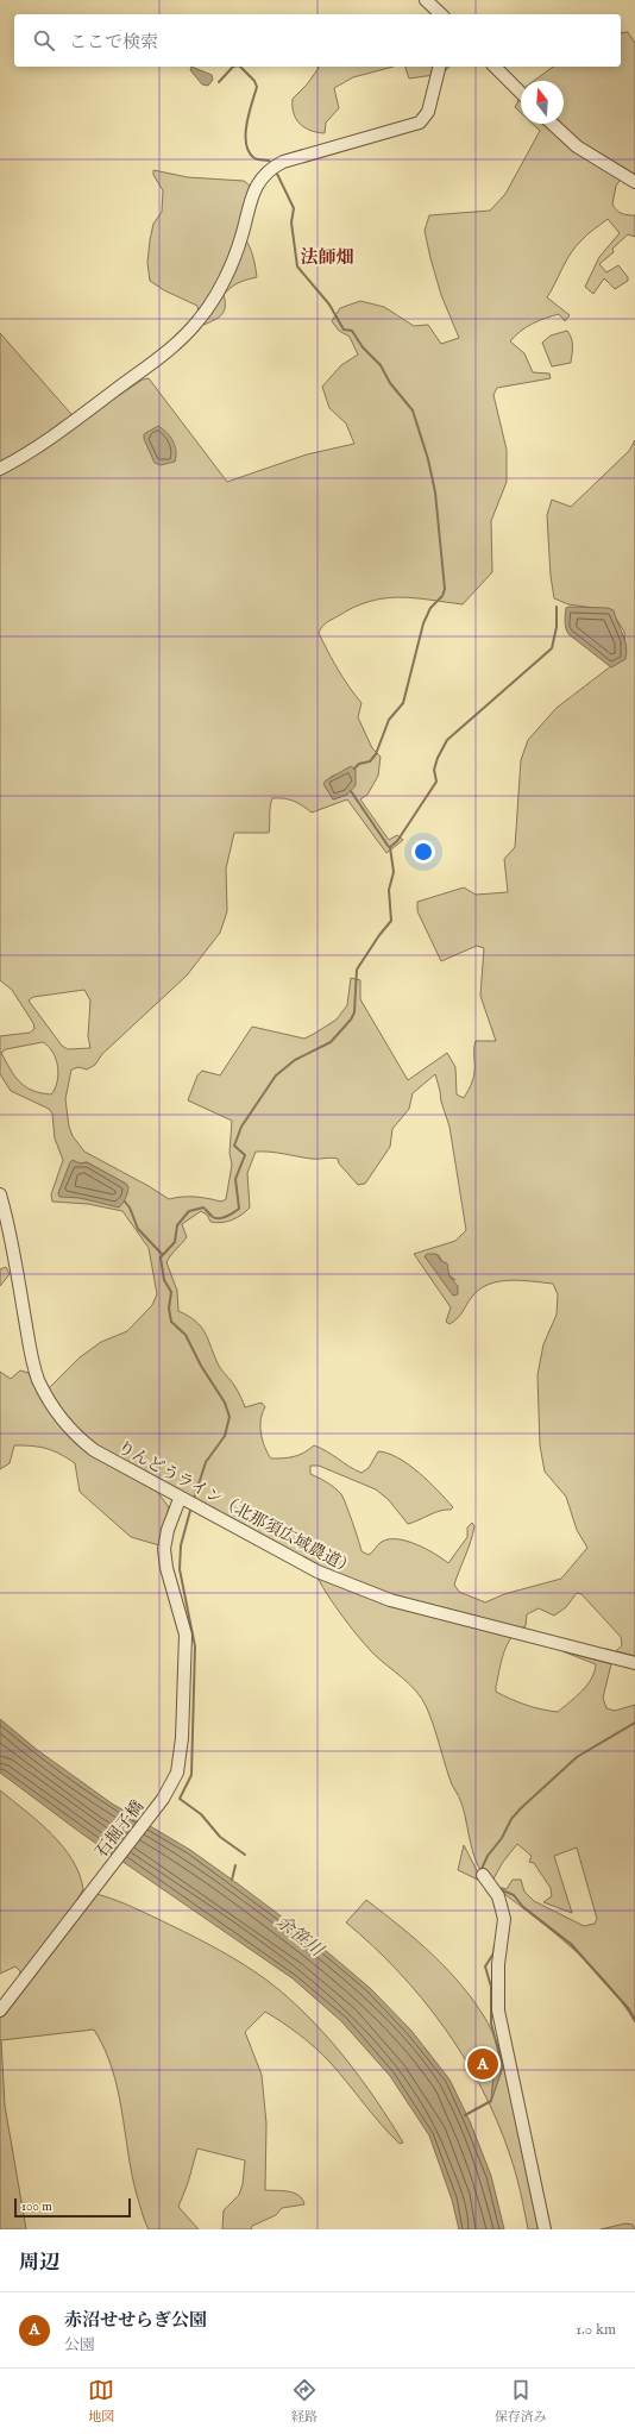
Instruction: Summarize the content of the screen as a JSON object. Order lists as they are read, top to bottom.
{
  "streets": {
    "street": ["りんどうライン（北那須広域農道）", "石掘子橋"]
  },
  "crossings": [
    ["りんどうライン（北那須広域農道）", "石掘子橋"]
  ],
  "districts": ["法師畑"],
  "water": ["余笹川"],
  "scale_bar": "100 m",
  "north": "top",
  "page": {
    "search": "ここで検索",
    "pins": "A",
    "scale": "100 m",
    "heading": "周辺",
    "list": [
      {
        "mark": "A",
        "name": "赤沼せせらぎ公園",
        "note": "公園",
        "value": "1.0 km"
      }
    ],
    "nav": ["地図", "経路", "保存済み"]
  }
}
